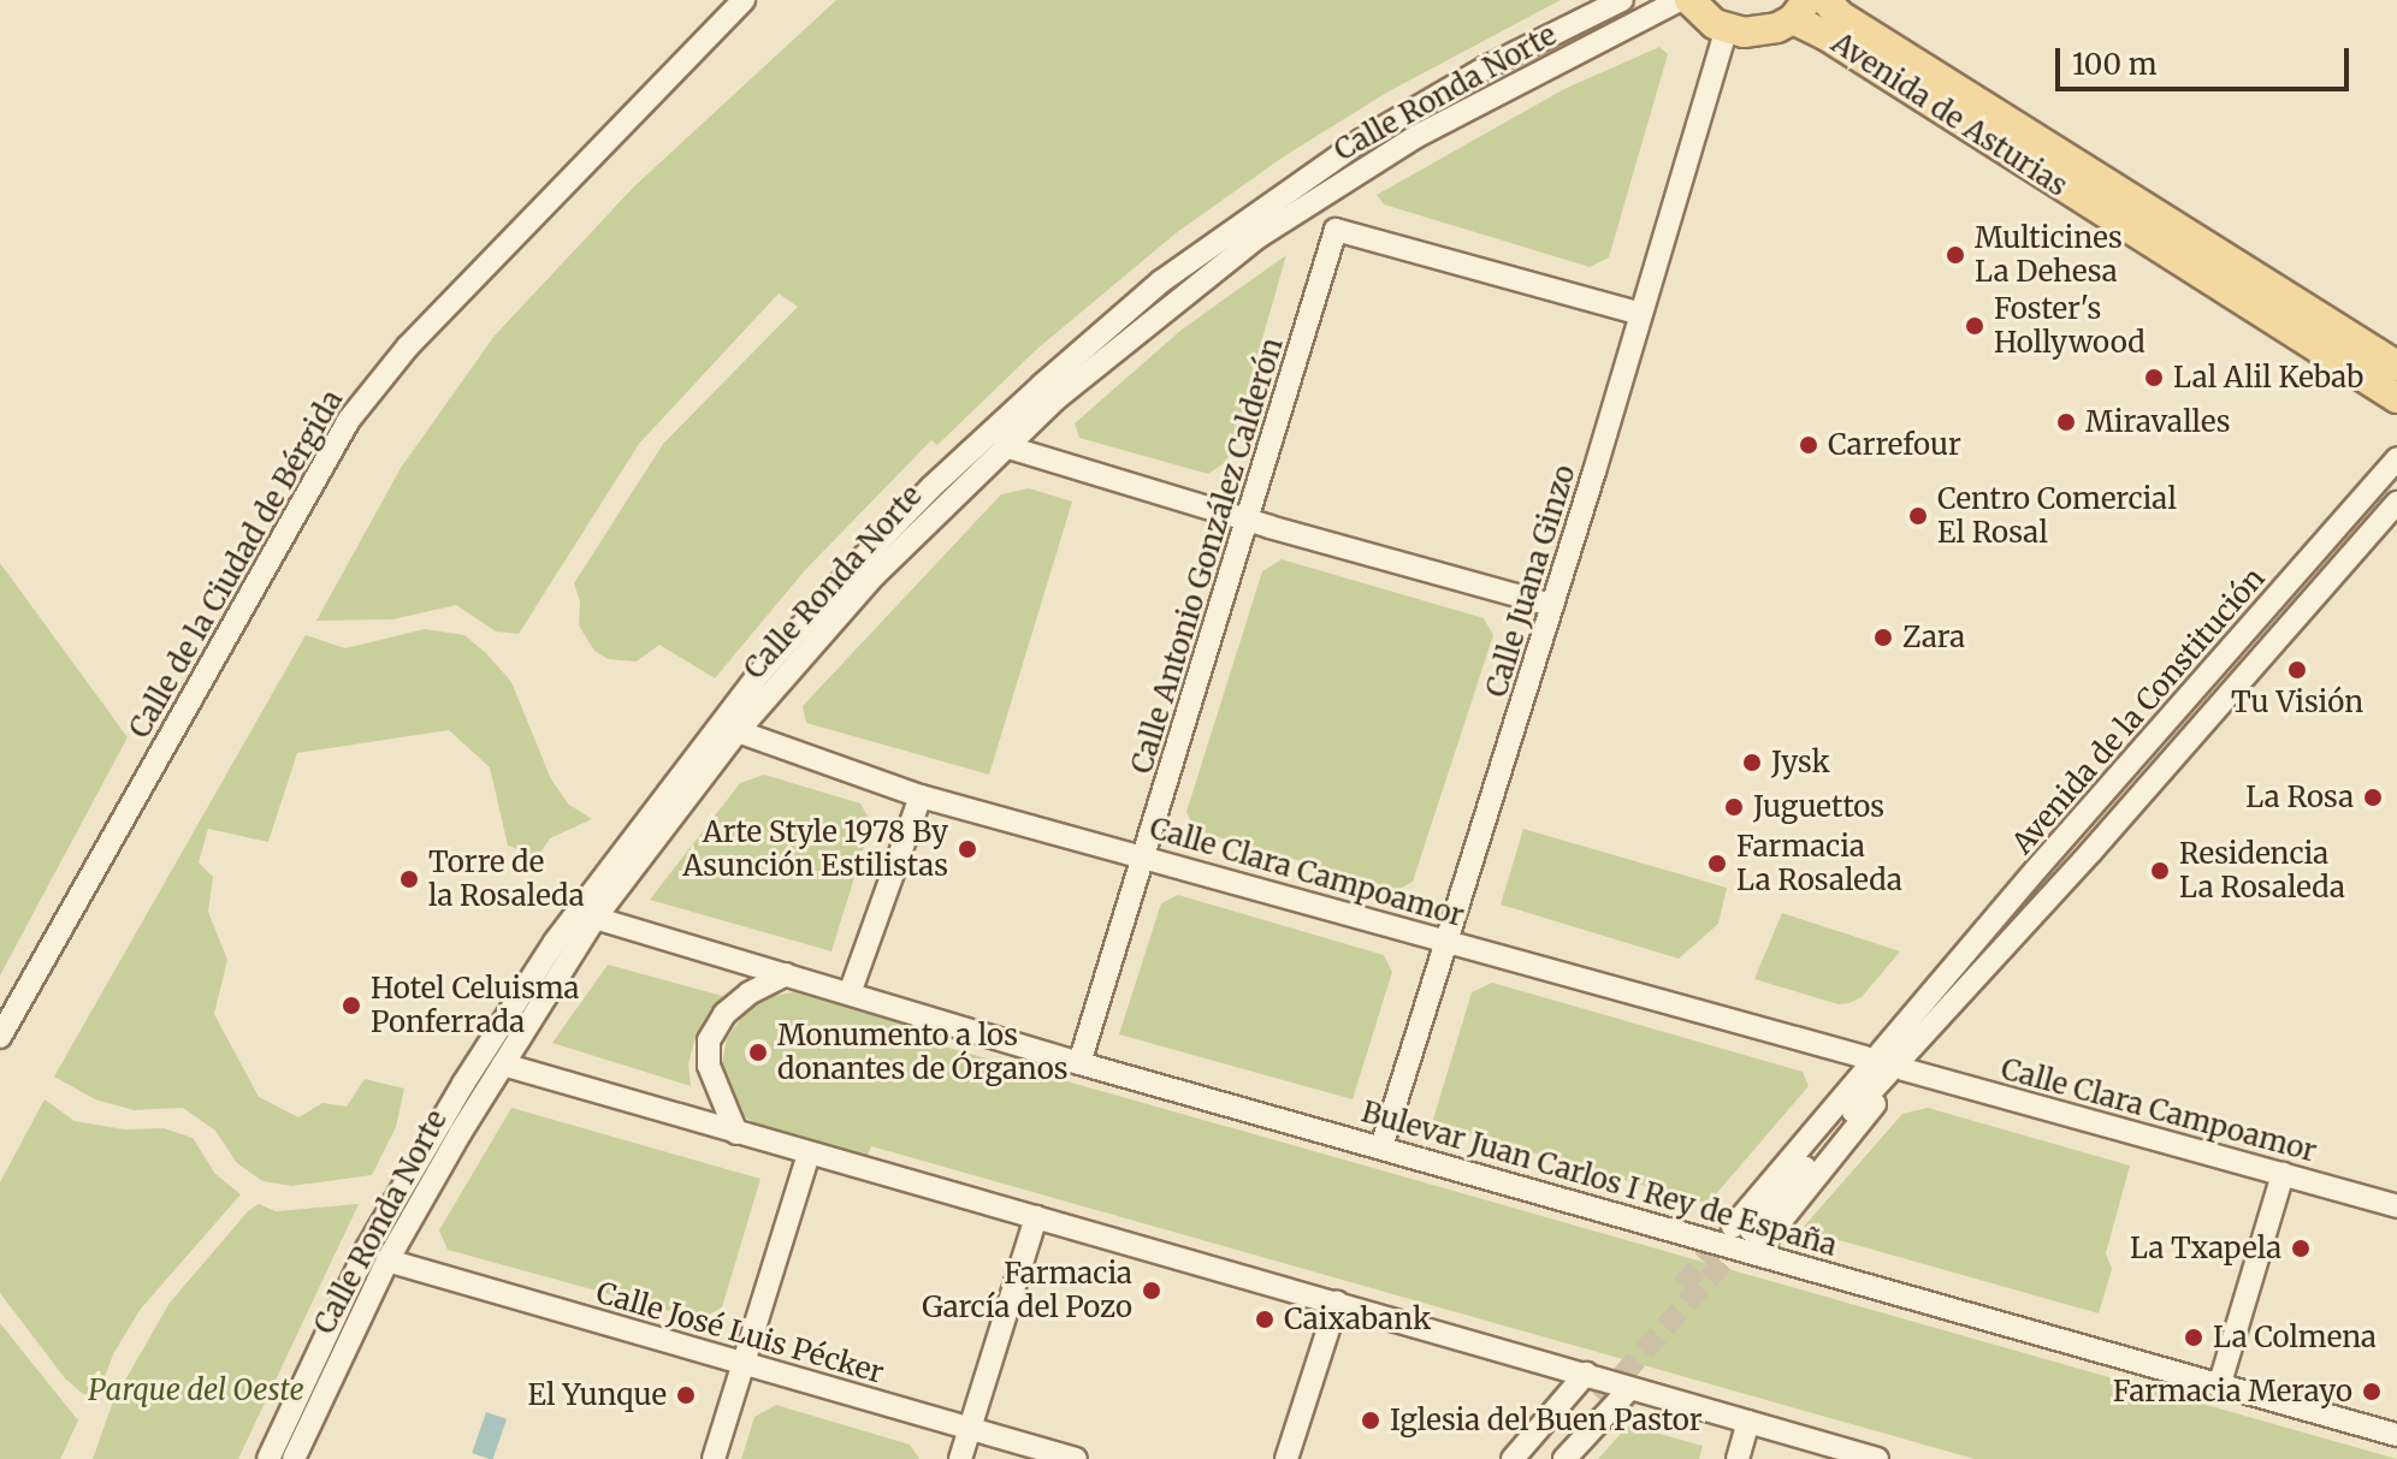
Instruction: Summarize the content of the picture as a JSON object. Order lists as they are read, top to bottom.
{
  "streets": {
    "main road": ["Avenida de Asturias"],
    "street": [
      "Calle Ronda Norte",
      "Calle Antonio González Calderón",
      "Calle de la Ciudad de Bérgida",
      "Calle Juana Ginzo",
      "Avenida de la Constitución",
      "Calle Clara Campoamor",
      "Bulevar Juan Carlos I Rey de España",
      "Calle José Luis Pécker"
    ]
  },
  "crossings": [
    ["Calle Ronda Norte", "Calle Clara Campoamor"],
    ["Calle Ronda Norte", "Bulevar Juan Carlos I Rey de España"],
    ["Calle Ronda Norte", "Calle José Luis Pécker"],
    ["Calle Antonio González Calderón", "Calle Clara Campoamor"],
    ["Calle Antonio González Calderón", "Bulevar Juan Carlos I Rey de España"],
    ["Calle Juana Ginzo", "Calle Clara Campoamor"],
    ["Calle Juana Ginzo", "Bulevar Juan Carlos I Rey de España"],
    ["Avenida de la Constitución", "Calle Clara Campoamor"],
    ["Avenida de la Constitución", "Bulevar Juan Carlos I Rey de España"]
  ],
  "parks": ["Parque del Oeste"],
  "places": [
    "Multicines La Dehesa",
    "Foster's Hollywood",
    "Lal Alil Kebab",
    "Miravalles",
    "Carrefour",
    "Centro Comercial El Rosal",
    "Zara",
    "Tu Visión",
    "Jysk",
    "La Rosa",
    "Juguettos",
    "Arte Style 1978 By Asunción Estilistas",
    "Farmacia La Rosaleda",
    "Residencia La Rosaleda",
    "Torre de la Rosaleda",
    "Hotel Celuisma Ponferrada",
    "Monumento a los donantes de Órganos",
    "La Txapela",
    "Farmacia García del Pozo",
    "Caixabank",
    "La Colmena",
    "Farmacia Merayo",
    "El Yunque",
    "Iglesia del Buen Pastor"
  ],
  "scale_bar": "100 m"
}
